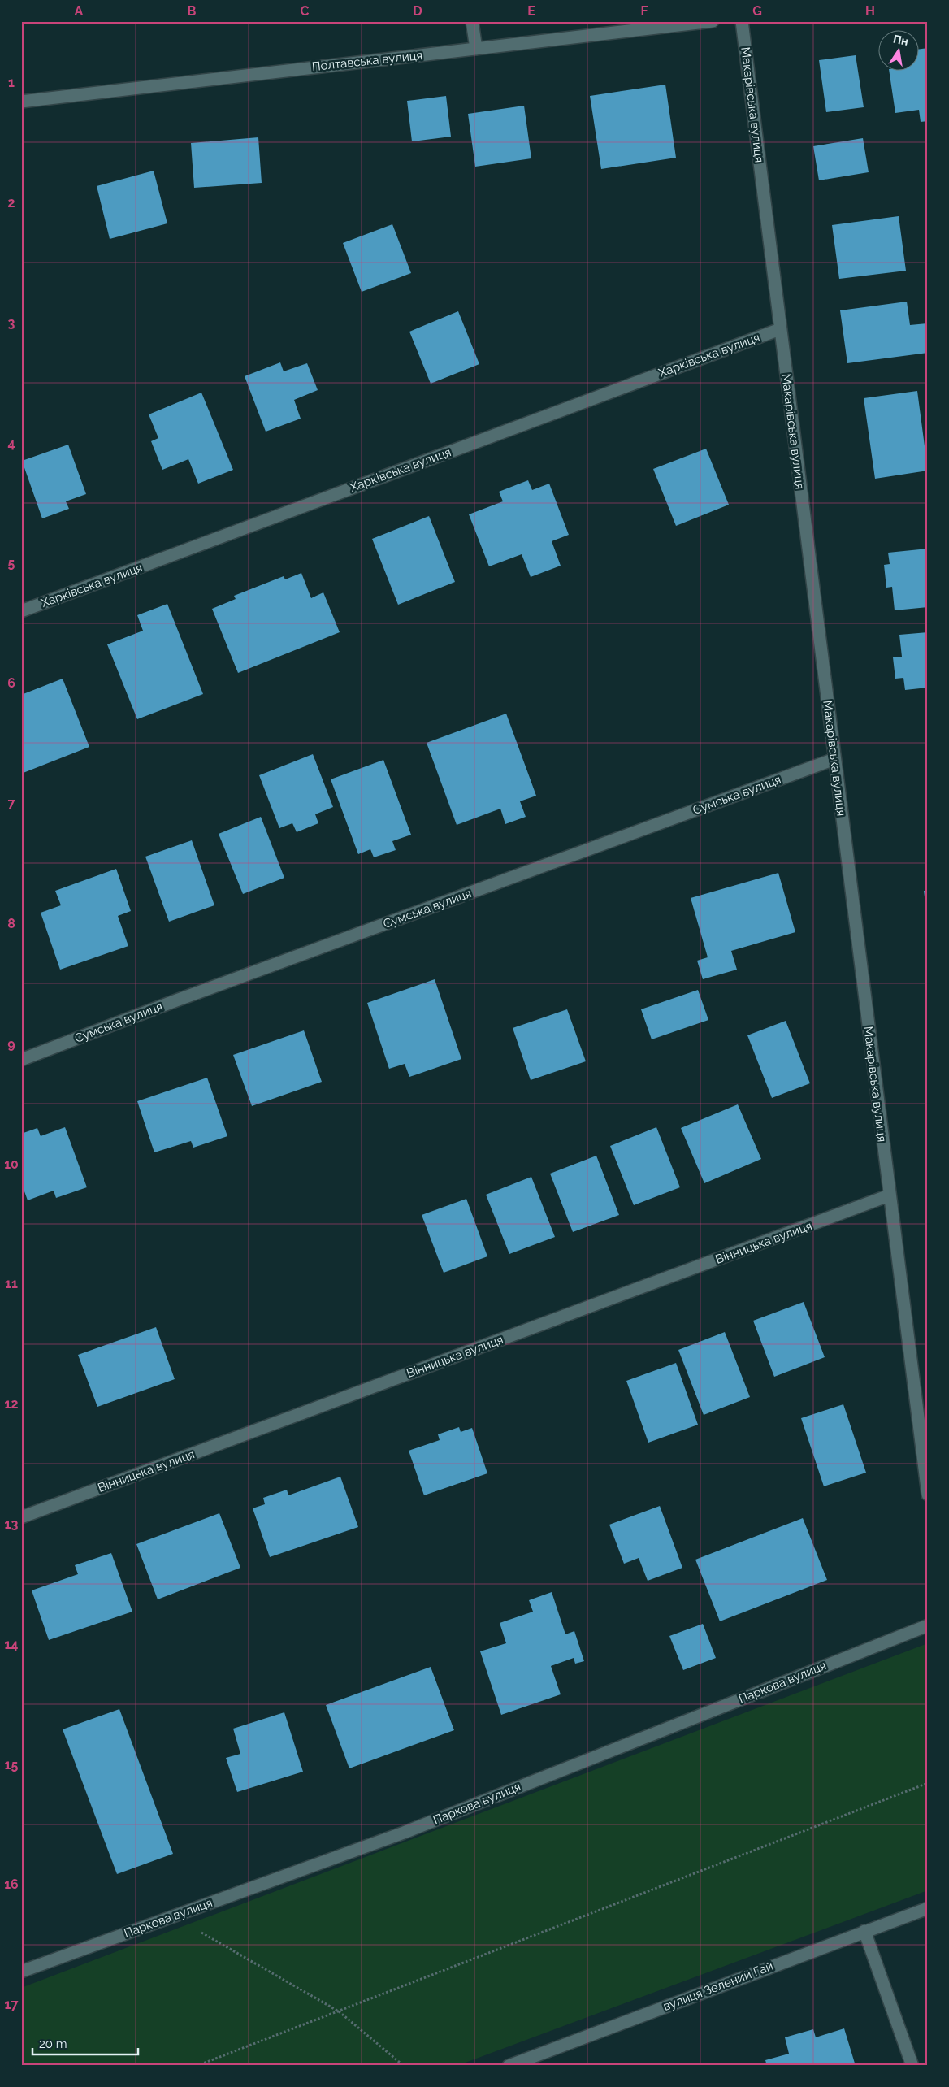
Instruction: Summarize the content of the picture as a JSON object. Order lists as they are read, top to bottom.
{
  "streets": {
    "street": [
      "Полтавська вулиця",
      "Макарівська вулиця",
      "Харківська вулиця",
      "Сумська вулиця",
      "Вінницька вулиця",
      "Паркова вулиця",
      "вулиця Зелений Гай"
    ]
  },
  "crossings": [
    ["Макарівська вулиця", "Харківська вулиця"],
    ["Макарівська вулиця", "Сумська вулиця"],
    ["Макарівська вулиця", "Вінницька вулиця"]
  ],
  "scale_bar": "20 m",
  "north": "top",
  "grid": {
    "columns": [
      "A",
      "B",
      "C",
      "D",
      "E",
      "F",
      "G",
      "H"
    ],
    "rows": [
      "1",
      "2",
      "3",
      "4",
      "5",
      "6",
      "7",
      "8",
      "9",
      "10",
      "11",
      "12",
      "13",
      "14",
      "15",
      "16",
      "17"
    ]
  }
}
